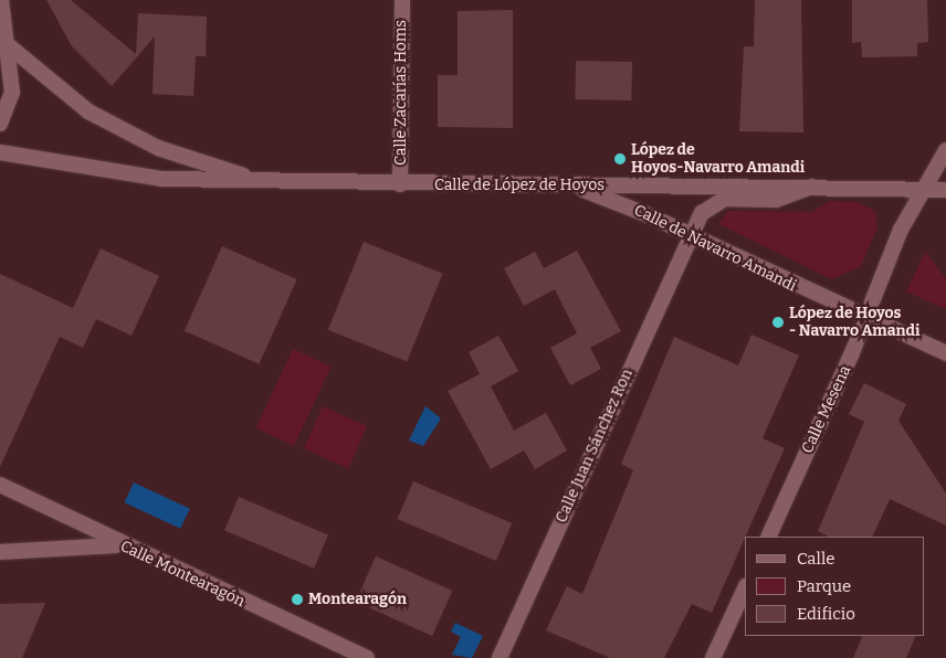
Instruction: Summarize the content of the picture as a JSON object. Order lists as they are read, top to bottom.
{
  "streets": {
    "street": [
      "Calle Zacarías Homs",
      "Calle de López de Hoyos",
      "Calle de Navarro Amandi",
      "Calle Mesena",
      "Calle Juan Sánchez Ron",
      "Calle Montearagón"
    ]
  },
  "crossings": [
    ["Calle Zacarías Homs", "Calle de López de Hoyos"],
    ["Calle de López de Hoyos", "Calle de Navarro Amandi"],
    ["Calle de López de Hoyos", "Calle Mesena"],
    ["Calle de López de Hoyos", "Calle Juan Sánchez Ron"],
    ["Calle de Navarro Amandi", "Calle Mesena"],
    ["Calle de Navarro Amandi", "Calle Juan Sánchez Ron"]
  ],
  "places": ["López de Hoyos-Navarro Amandi", "López de Hoyos - Navarro Amandi", "Montearagón"],
  "legend": ["Calle", "Parque", "Edificio"]
}
